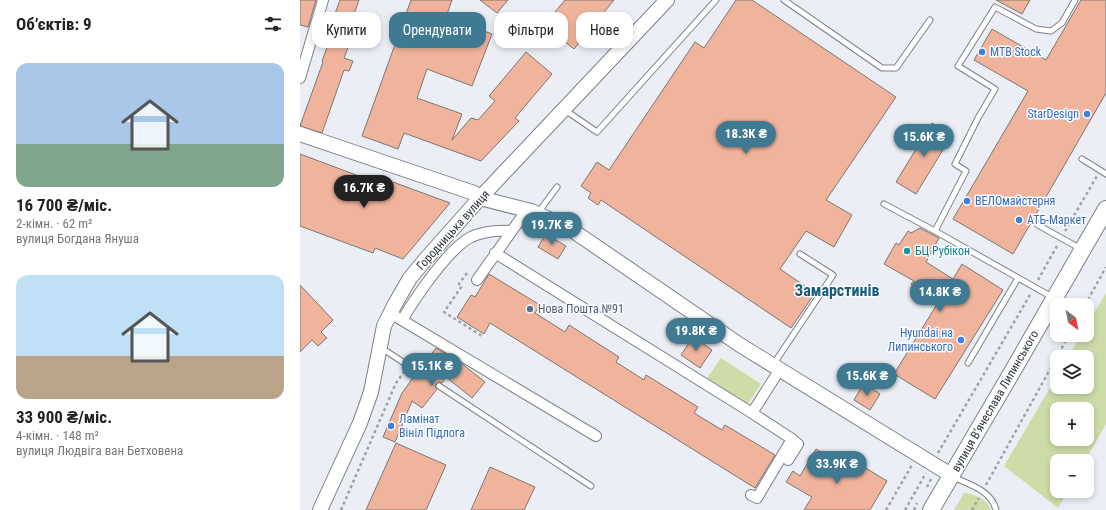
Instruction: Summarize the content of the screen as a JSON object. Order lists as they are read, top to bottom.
{
  "streets": {
    "main road": ["вулиця Вʼячеслава Липинського"],
    "street": ["Городницька вулиця"]
  },
  "districts": ["Замарстинів"],
  "places": [
    "MTB Stock",
    "StarDesign",
    "ВЕЛОмайстерня",
    "АТБ-Маркет",
    "БЦ Рубікон",
    "Нова Пошта №91",
    "Hyundai на Липинського",
    "Ламінат Вініл Підлога"
  ],
  "north": "bottom right",
  "page": {
    "heading": "Об’єктів: 9",
    "chip": [
      "Купити",
      "Орендувати",
      "Фільтри",
      "Нове"
    ],
    "list": [
      {
        "name": "16 700 ₴/міс.",
        "note": "2-кімн. · 62 m² · вулиця Богдана Януша"
      },
      {
        "name": "33 900 ₴/міс.",
        "note": "4-кімн. · 148 m² · вулиця Людвіга ван Бетховена"
      }
    ],
    "price": [
      "18.3K ₴",
      "15.6K ₴",
      "16.7K ₴",
      "19.7K ₴",
      "14.8K ₴",
      "19.8K ₴",
      "15.1K ₴",
      "15.6K ₴",
      "33.9K ₴"
    ],
    "map_buttons": ["+", "−"]
  }
}
